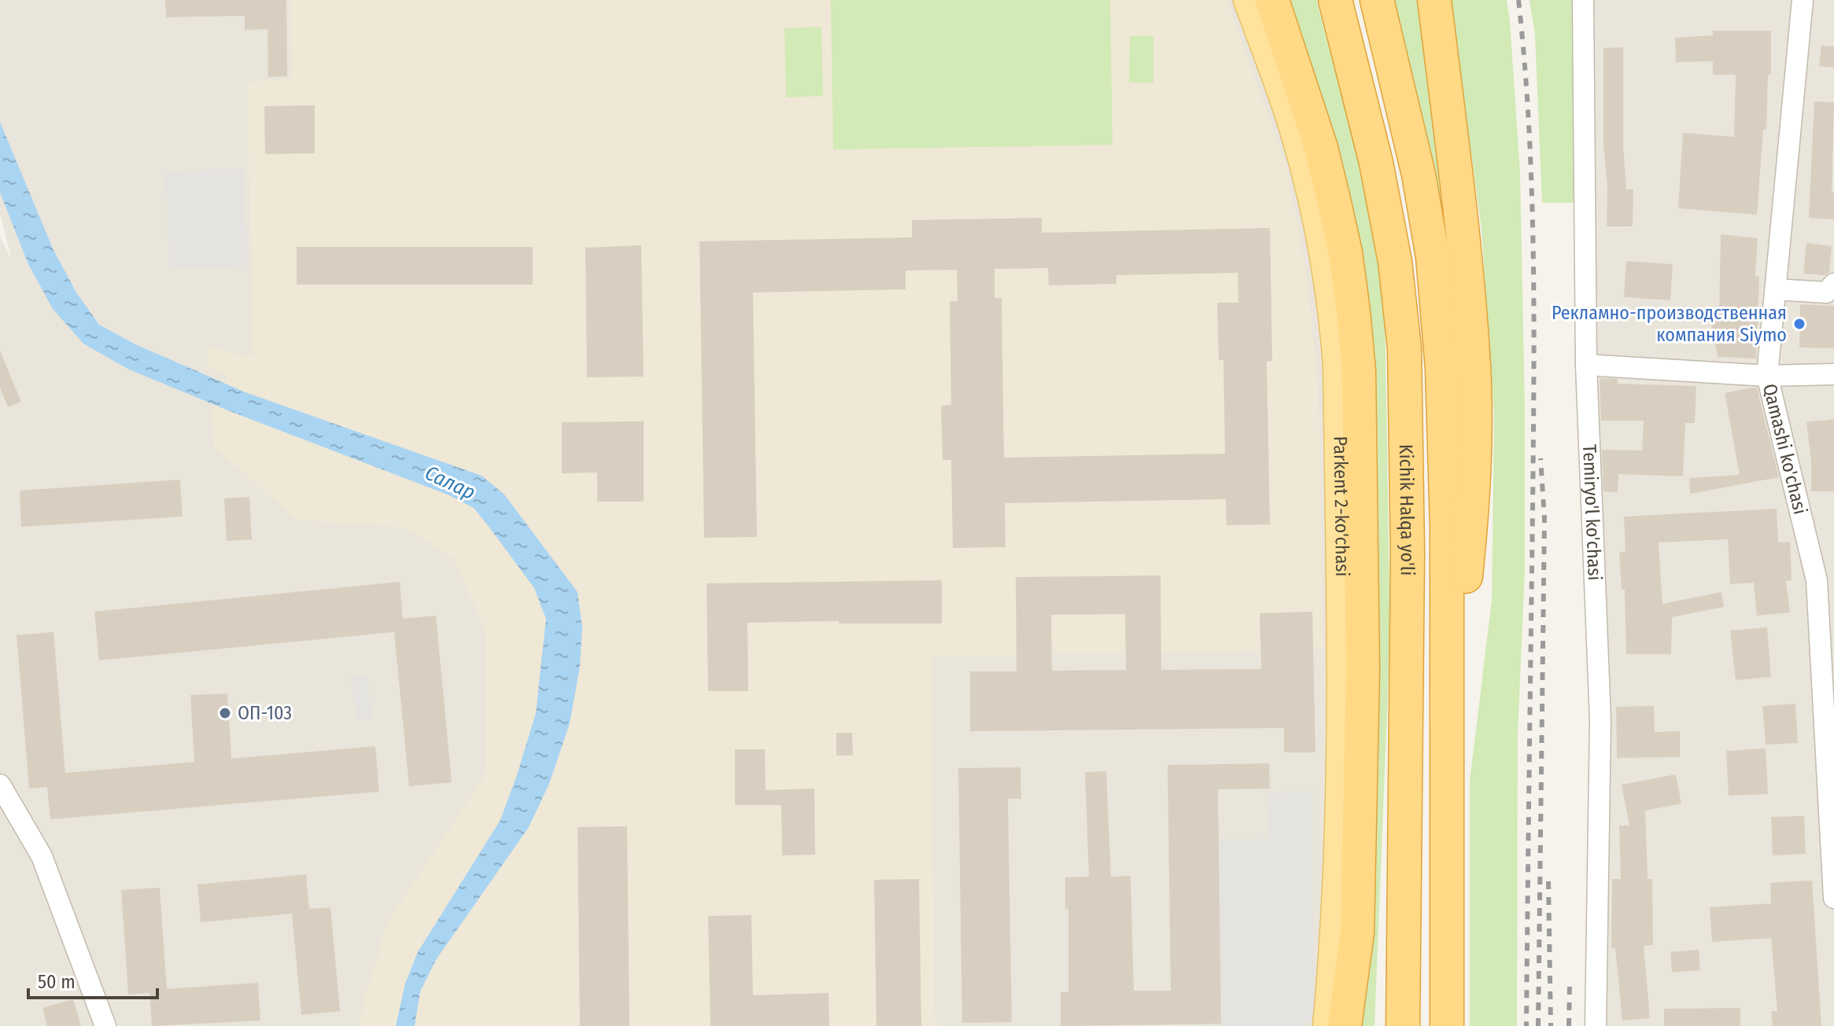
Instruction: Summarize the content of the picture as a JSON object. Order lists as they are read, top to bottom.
{
  "streets": {
    "highway": ["Kichik Halqa yo'li"],
    "main road": ["Parkent 2-ko'chasi"],
    "street": ["Qamashi ko'chasi", "Temiryo'l ko'chasi"]
  },
  "water": ["Салар"],
  "places": ["Рекламно-производственная компания Siymo", "ОП-103"],
  "scale_bar": "50 m"
}
